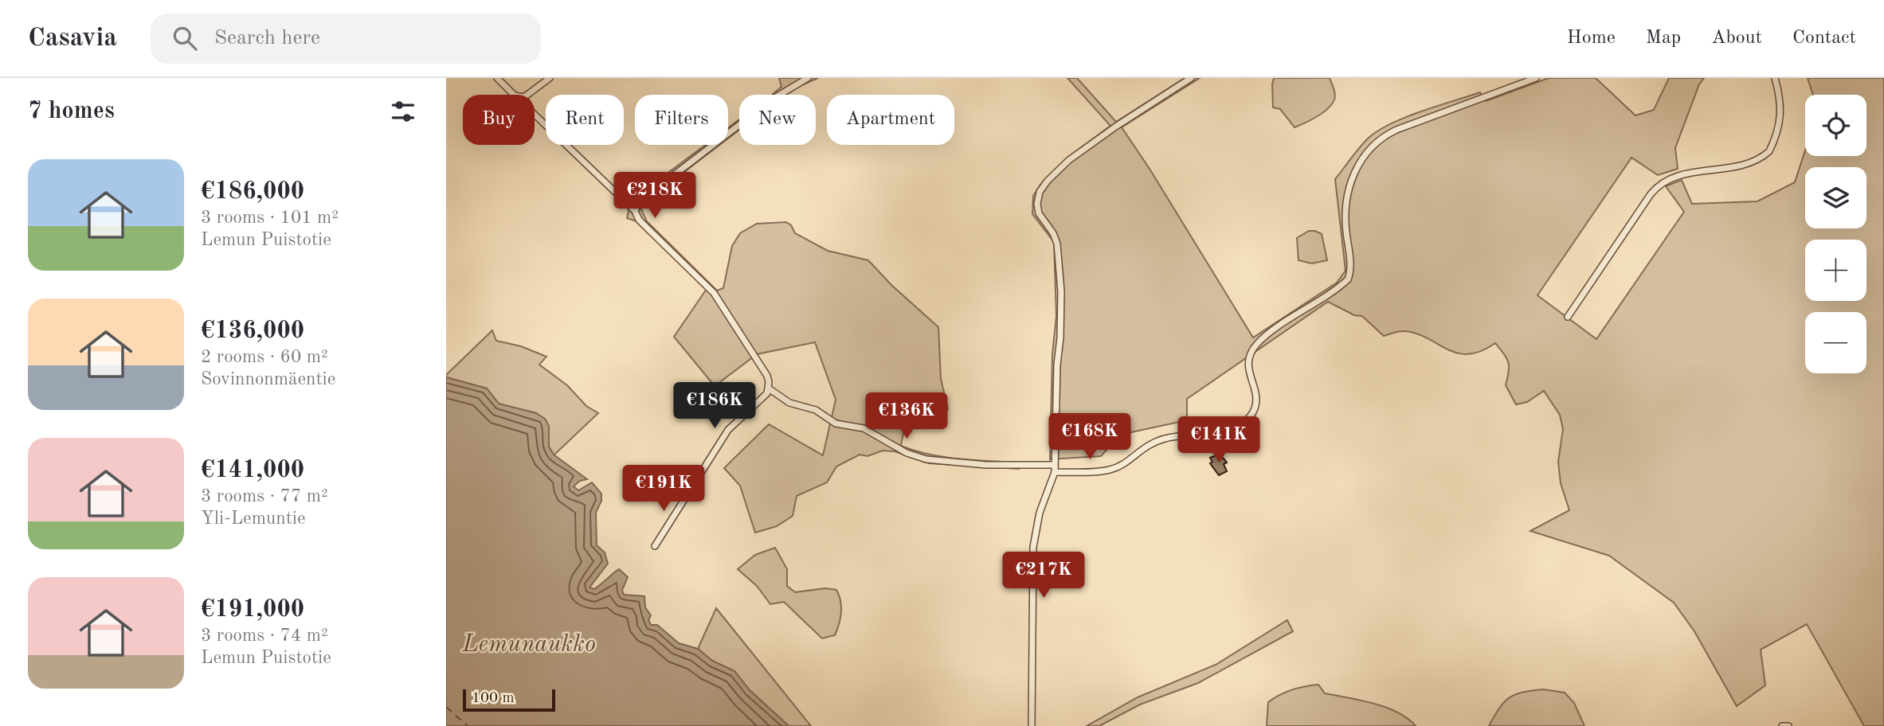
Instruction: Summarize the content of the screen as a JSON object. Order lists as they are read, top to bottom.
{
  "water": ["Lemunaukko"],
  "scale_bar": "100 m",
  "page": {
    "header": "Casavia",
    "search": "Search here",
    "nav": [
      "Home",
      "Map",
      "About",
      "Contact"
    ],
    "heading": "7 homes",
    "map_buttons": ["+", "−"],
    "chip": [
      "Buy",
      "Rent",
      "Filters",
      "New",
      "Apartment"
    ],
    "list": [
      {
        "name": "€186,000",
        "note": "3 rooms · 101 m² · Lemun Puistotie"
      },
      {
        "name": "€136,000",
        "note": "2 rooms · 60 m² · Sovinnonmäentie"
      },
      {
        "name": "€141,000",
        "note": "3 rooms · 77 m² · Yli-Lemuntie"
      },
      {
        "name": "€191,000",
        "note": "3 rooms · 74 m² · Lemun Puistotie"
      }
    ],
    "price": [
      "€218K",
      "€186K",
      "€136K",
      "€168K",
      "€141K",
      "€191K",
      "€217K"
    ],
    "scale": "100 m"
  }
}
